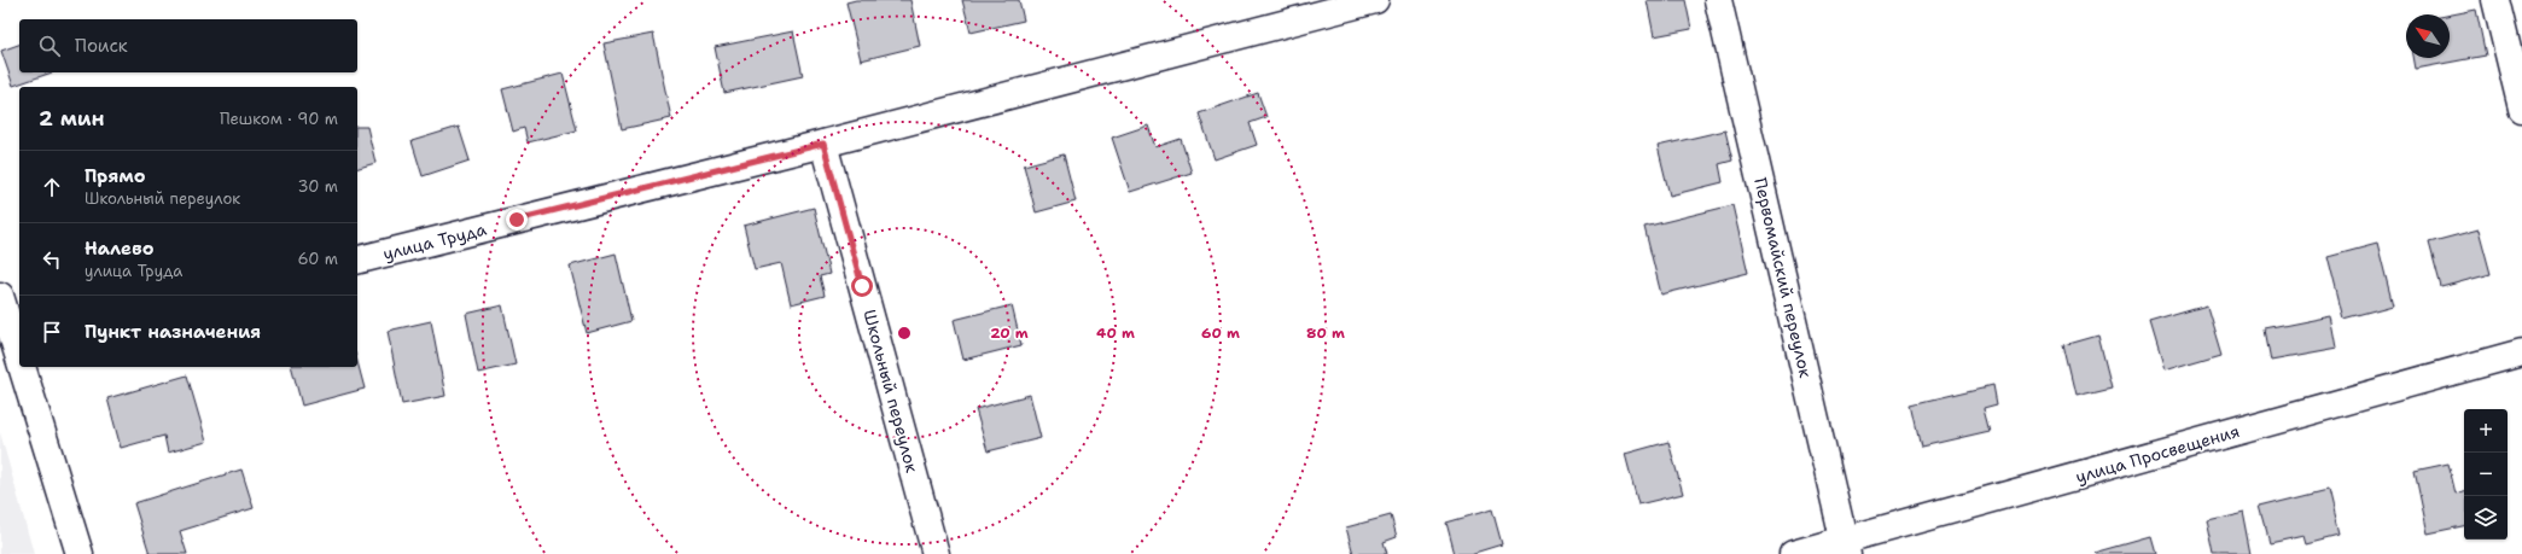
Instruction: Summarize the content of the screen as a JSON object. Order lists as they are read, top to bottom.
{
  "streets": {
    "street": [
      "улица Труда",
      "Первомайский переулок",
      "Школьный переулок",
      "улица Просвещения"
    ]
  },
  "crossings": [
    ["улица Труда", "Школьный переулок"],
    ["Первомайский переулок", "улица Просвещения"]
  ],
  "north": "top left",
  "page": {
    "search": "Поиск",
    "heading": ["2 мин", "Пешком · 90 m"],
    "list": [
      ["Прямо", "Школьный переулок", "30 m"],
      ["Налево", "улица Труда", "60 m"],
      "Пункт назначения"
    ],
    "map_buttons": ["+", "−"]
  },
  "rings": [
    "20 m",
    "40 m",
    "60 m",
    "80 m"
  ]
}
